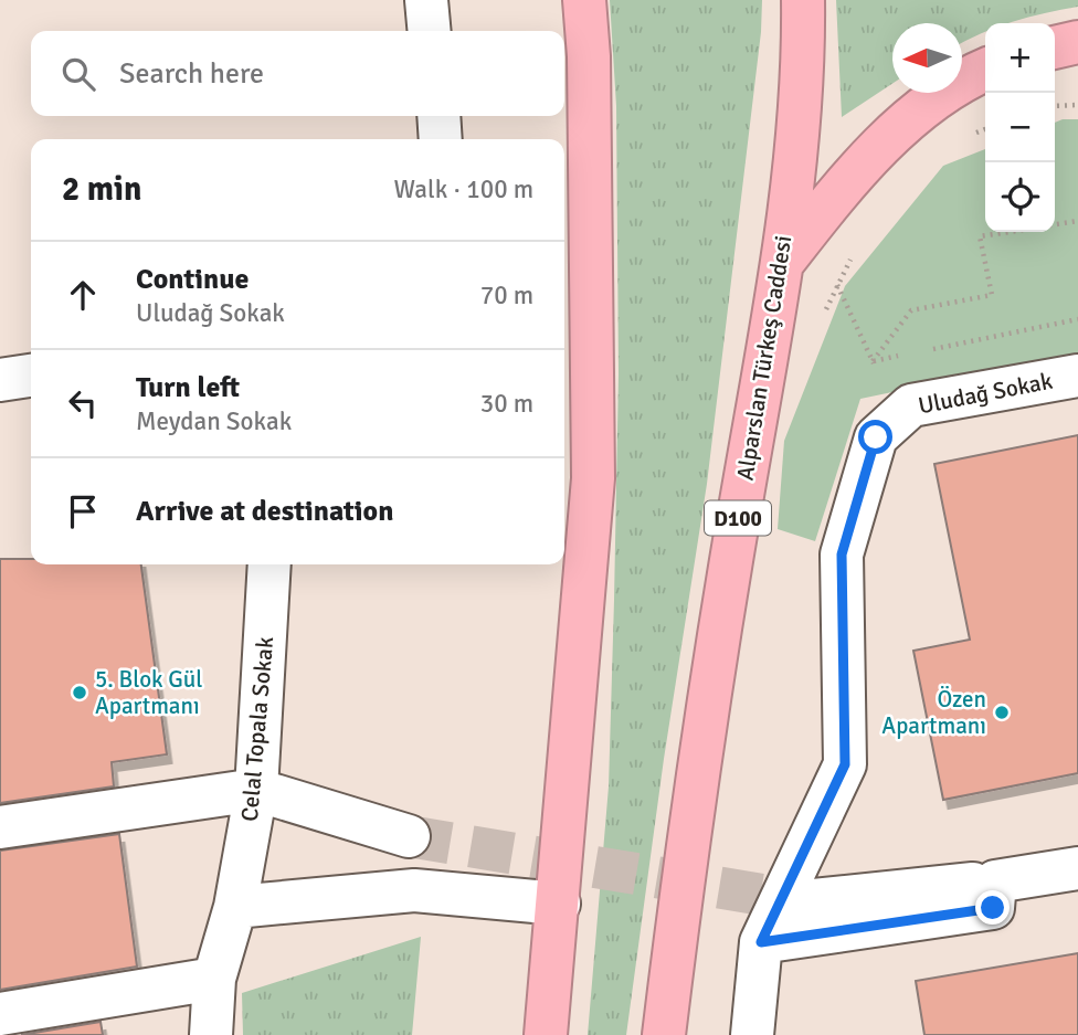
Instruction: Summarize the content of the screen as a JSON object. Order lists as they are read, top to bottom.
{
  "streets": {
    "highway": ["Alparslan Türkeş Caddesi", "D100"],
    "street": ["Uludağ Sokak", "Celal Topala Sokak"]
  },
  "places": ["5. Blok Gül Apartmanı", "Özen Apartmanı"],
  "north": "left",
  "page": {
    "map_buttons": ["+", "−"],
    "search": "Search here",
    "heading": ["2 min", "Walk · 100 m"],
    "list": [
      ["Continue", "Uludağ Sokak", "70 m"],
      ["Turn left", "Meydan Sokak", "30 m"],
      "Arrive at destination"
    ]
  }
}
